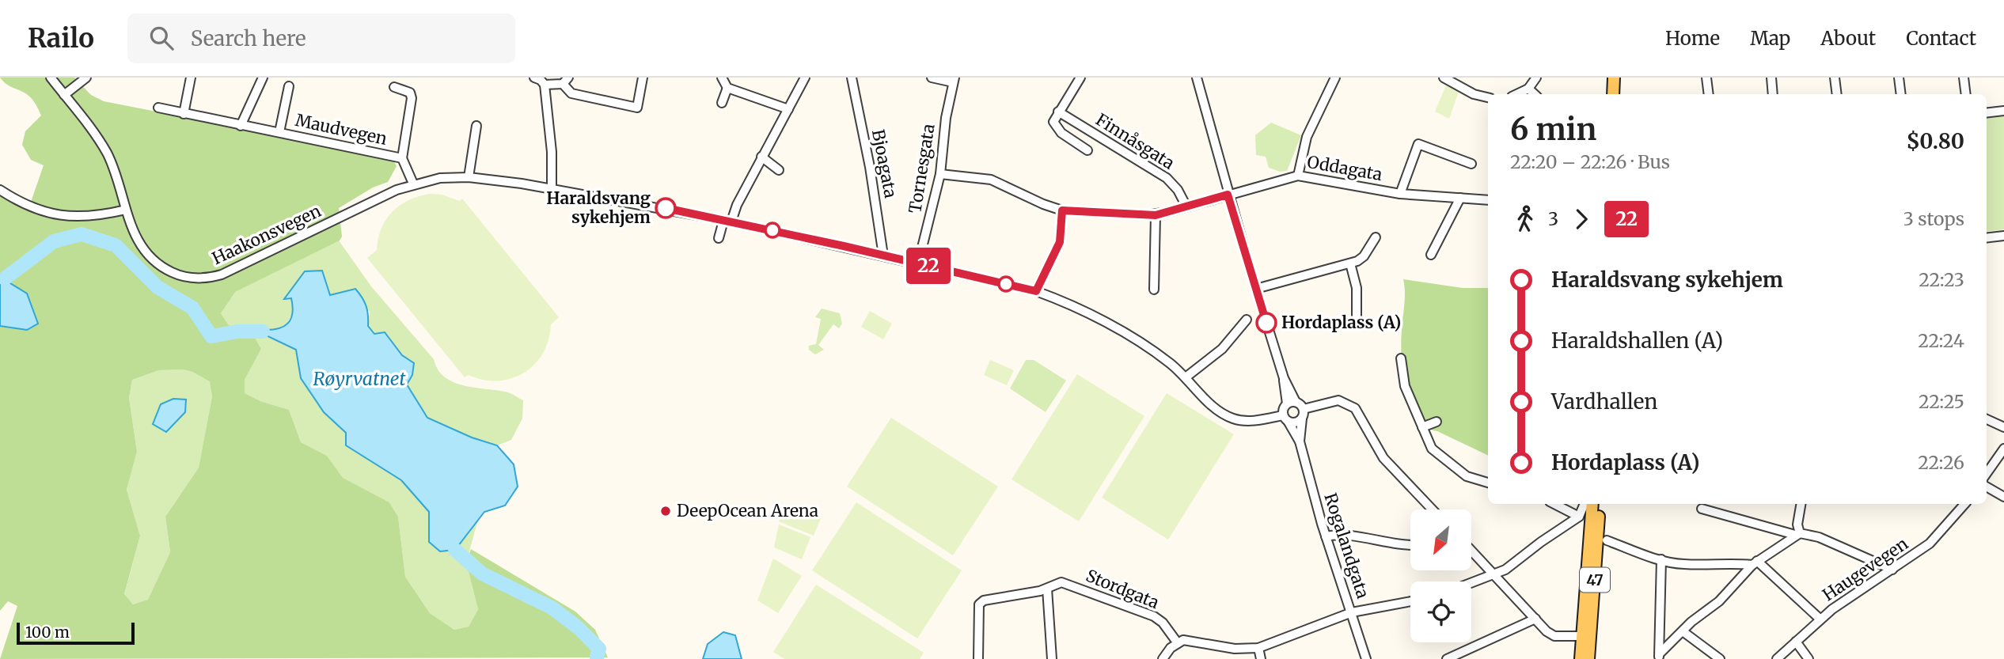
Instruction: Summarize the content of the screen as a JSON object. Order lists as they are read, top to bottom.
{
  "streets": {
    "main road": ["47"],
    "street": [
      "Maudvegen",
      "Finnåsgata",
      "Bjoagata",
      "Tornesgata",
      "Oddagata",
      "Haakonsvegen",
      "Rogalandgata",
      "Haugevegen",
      "Stordgata"
    ]
  },
  "crossings": [
    ["Maudvegen", "Haakonsvegen"],
    ["Finnåsgata", "Oddagata"],
    ["Bjoagata", "Haakonsvegen"],
    ["Tornesgata", "Oddagata"],
    ["Tornesgata", "Haakonsvegen"],
    ["Haakonsvegen", "Rogalandgata"]
  ],
  "water": ["Røyrvatnet"],
  "places": ["Haraldsvang sykehjem", "Hordaplass (A)", "DeepOcean Arena"],
  "lines": ["bus line 22"],
  "scale_bar": "100 m",
  "north": "bottom left",
  "page": {
    "header": "Railo",
    "search": "Search here",
    "nav": [
      "Home",
      "Map",
      "About",
      "Contact"
    ],
    "on_map": "22",
    "heading": ["6 min", "22:20 – 22:26 · Bus", "$0.80"],
    "legs": ["3", "22", "3 stops"],
    "list": [
      {
        "name": "Haraldsvang sykehjem",
        "value": "22:23"
      },
      {
        "name": "Haraldshallen (A)",
        "value": "22:24"
      },
      {
        "name": "Vardhallen",
        "value": "22:25"
      },
      {
        "name": "Hordaplass (A)",
        "value": "22:26"
      }
    ],
    "scale": "100 m"
  }
}
